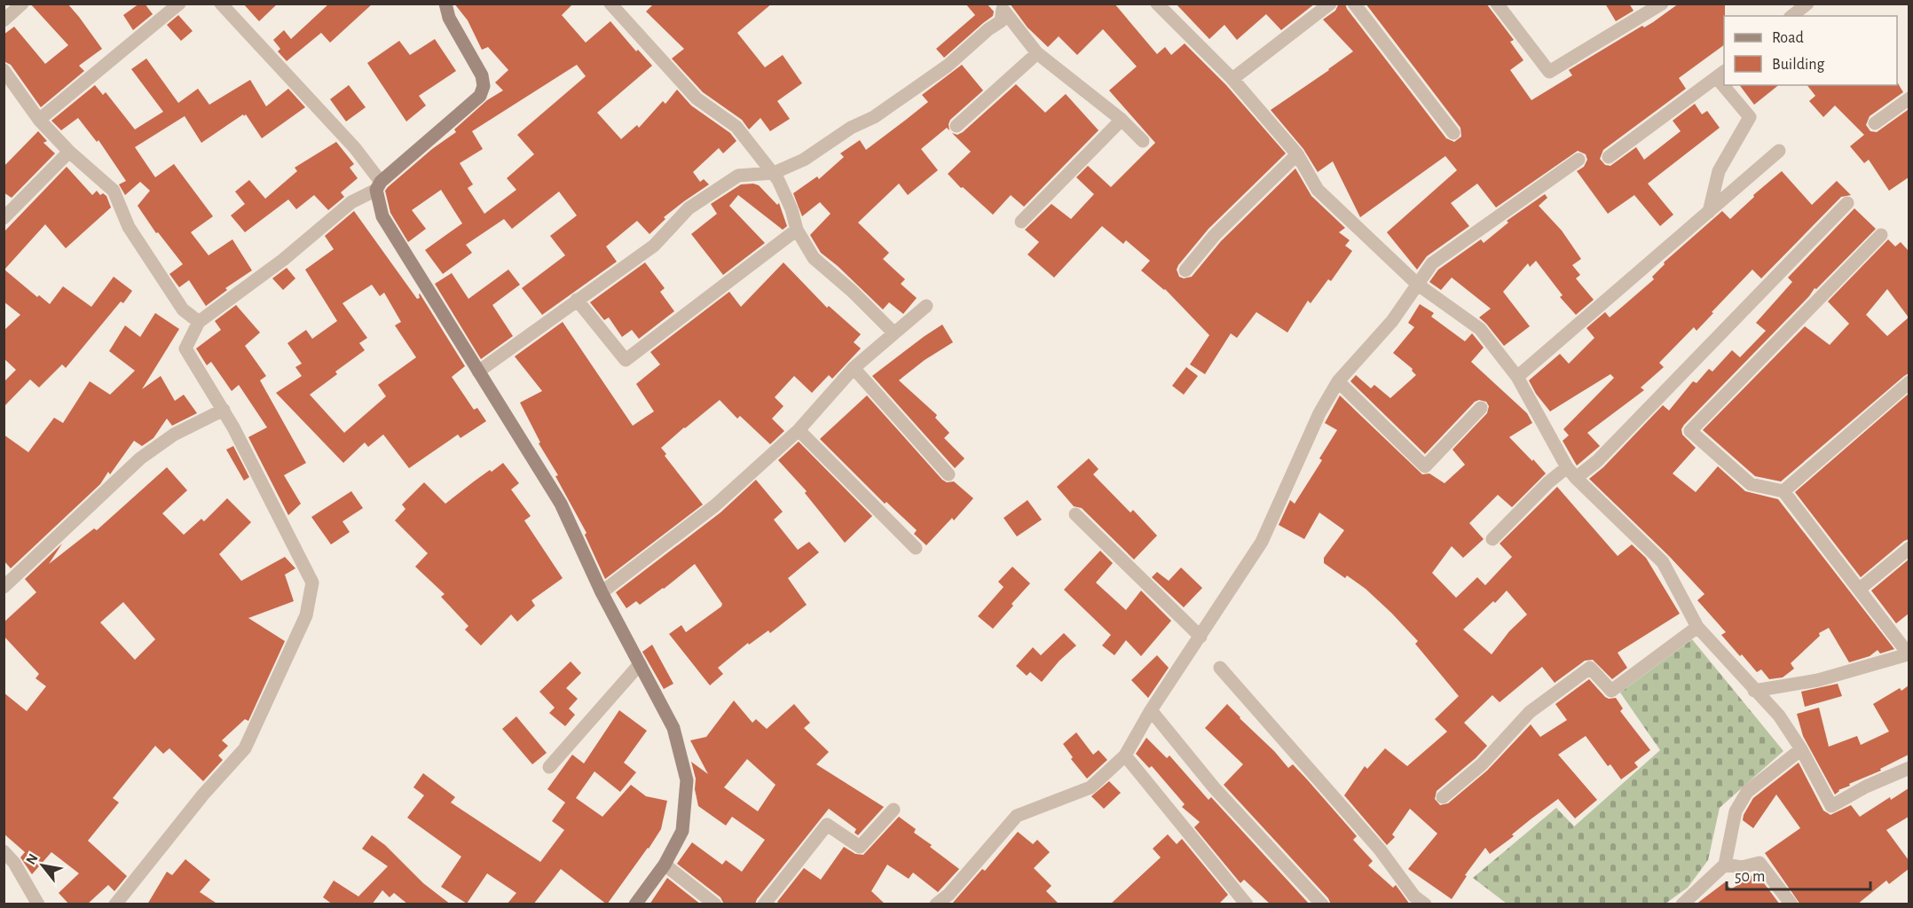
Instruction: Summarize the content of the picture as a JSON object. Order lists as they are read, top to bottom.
{
  "legend": ["Road", "Building"],
  "scale_bar": "50 m",
  "north": "top left"
}
